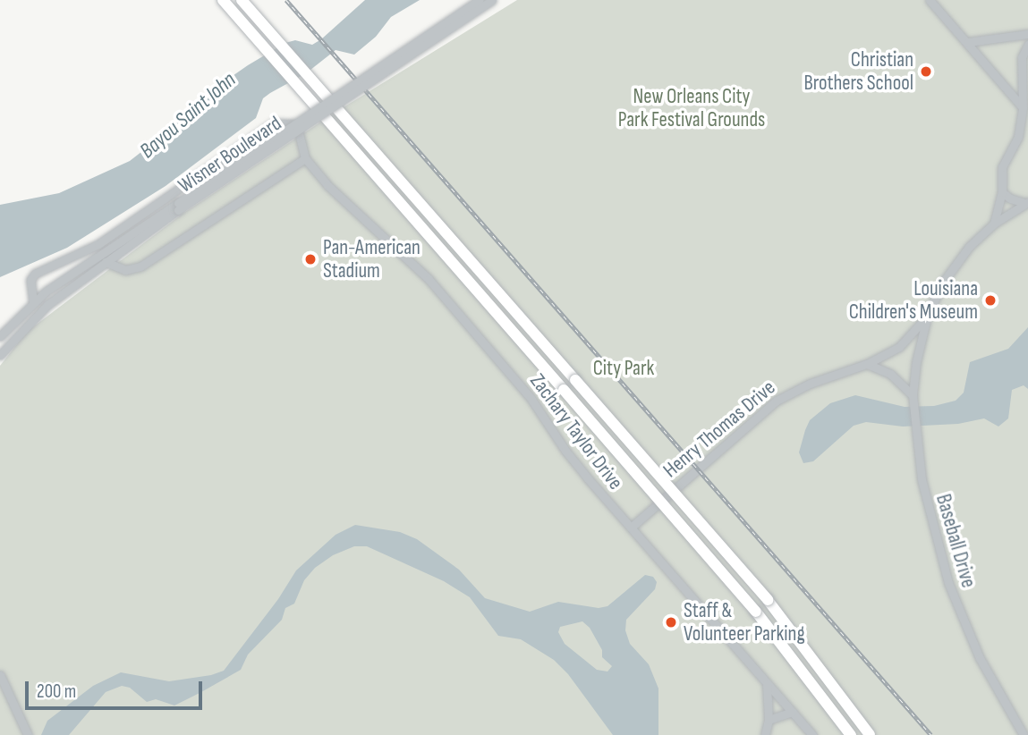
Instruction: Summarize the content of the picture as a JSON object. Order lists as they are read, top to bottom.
{
  "streets": {
    "street": [
      "Wisner Boulevard",
      "Henry Thomas Drive",
      "Zachary Taylor Drive",
      "Baseball Drive"
    ]
  },
  "crossings": [
    ["Henry Thomas Drive", "Zachary Taylor Drive"],
    ["Henry Thomas Drive", "Baseball Drive"]
  ],
  "water": ["Bayou Saint John"],
  "parks": ["New Orleans City Park Festival Grounds", "City Park"],
  "places": [
    "Christian Brothers School",
    "Pan-American Stadium",
    "Louisiana Children's Museum",
    "Staff & Volunteer Parking"
  ],
  "scale_bar": "200 m"
}
